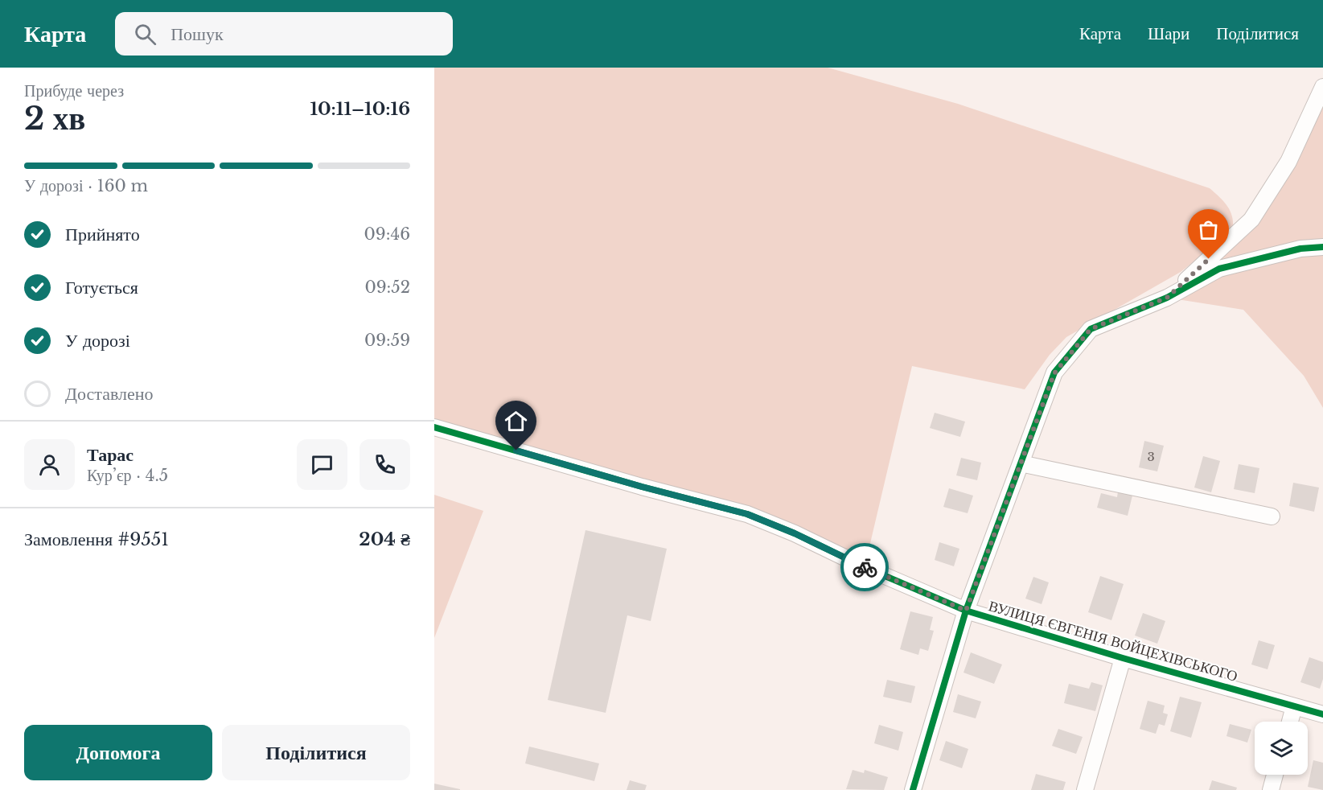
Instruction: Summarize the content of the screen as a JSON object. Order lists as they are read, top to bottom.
{
  "streets": {
    "street": ["ВУЛИЦЯ ЄВГЕНІЯ ВОЙЦЕХІВСЬКОГО"]
  },
  "house_numbers": ["3"],
  "page": {
    "header": "Карта",
    "search": "Пошук",
    "nav": ["Карта", "Шари", "Поділитися"],
    "heading": ["2 хв", "Прибуде через", "10:11–10:16"],
    "panel": [
      "Тарас",
      "Кур’єр · 4.5",
      "Замовлення #9551",
      "204 ₴"
    ],
    "bar": "У дорозі · 160 m",
    "list": [
      ["Прийнято", "09:46"],
      ["Готується", "09:52"],
      ["У дорозі", "09:59"],
      "Доставлено"
    ],
    "buttons": ["Допомога", "Поділитися"]
  }
}
